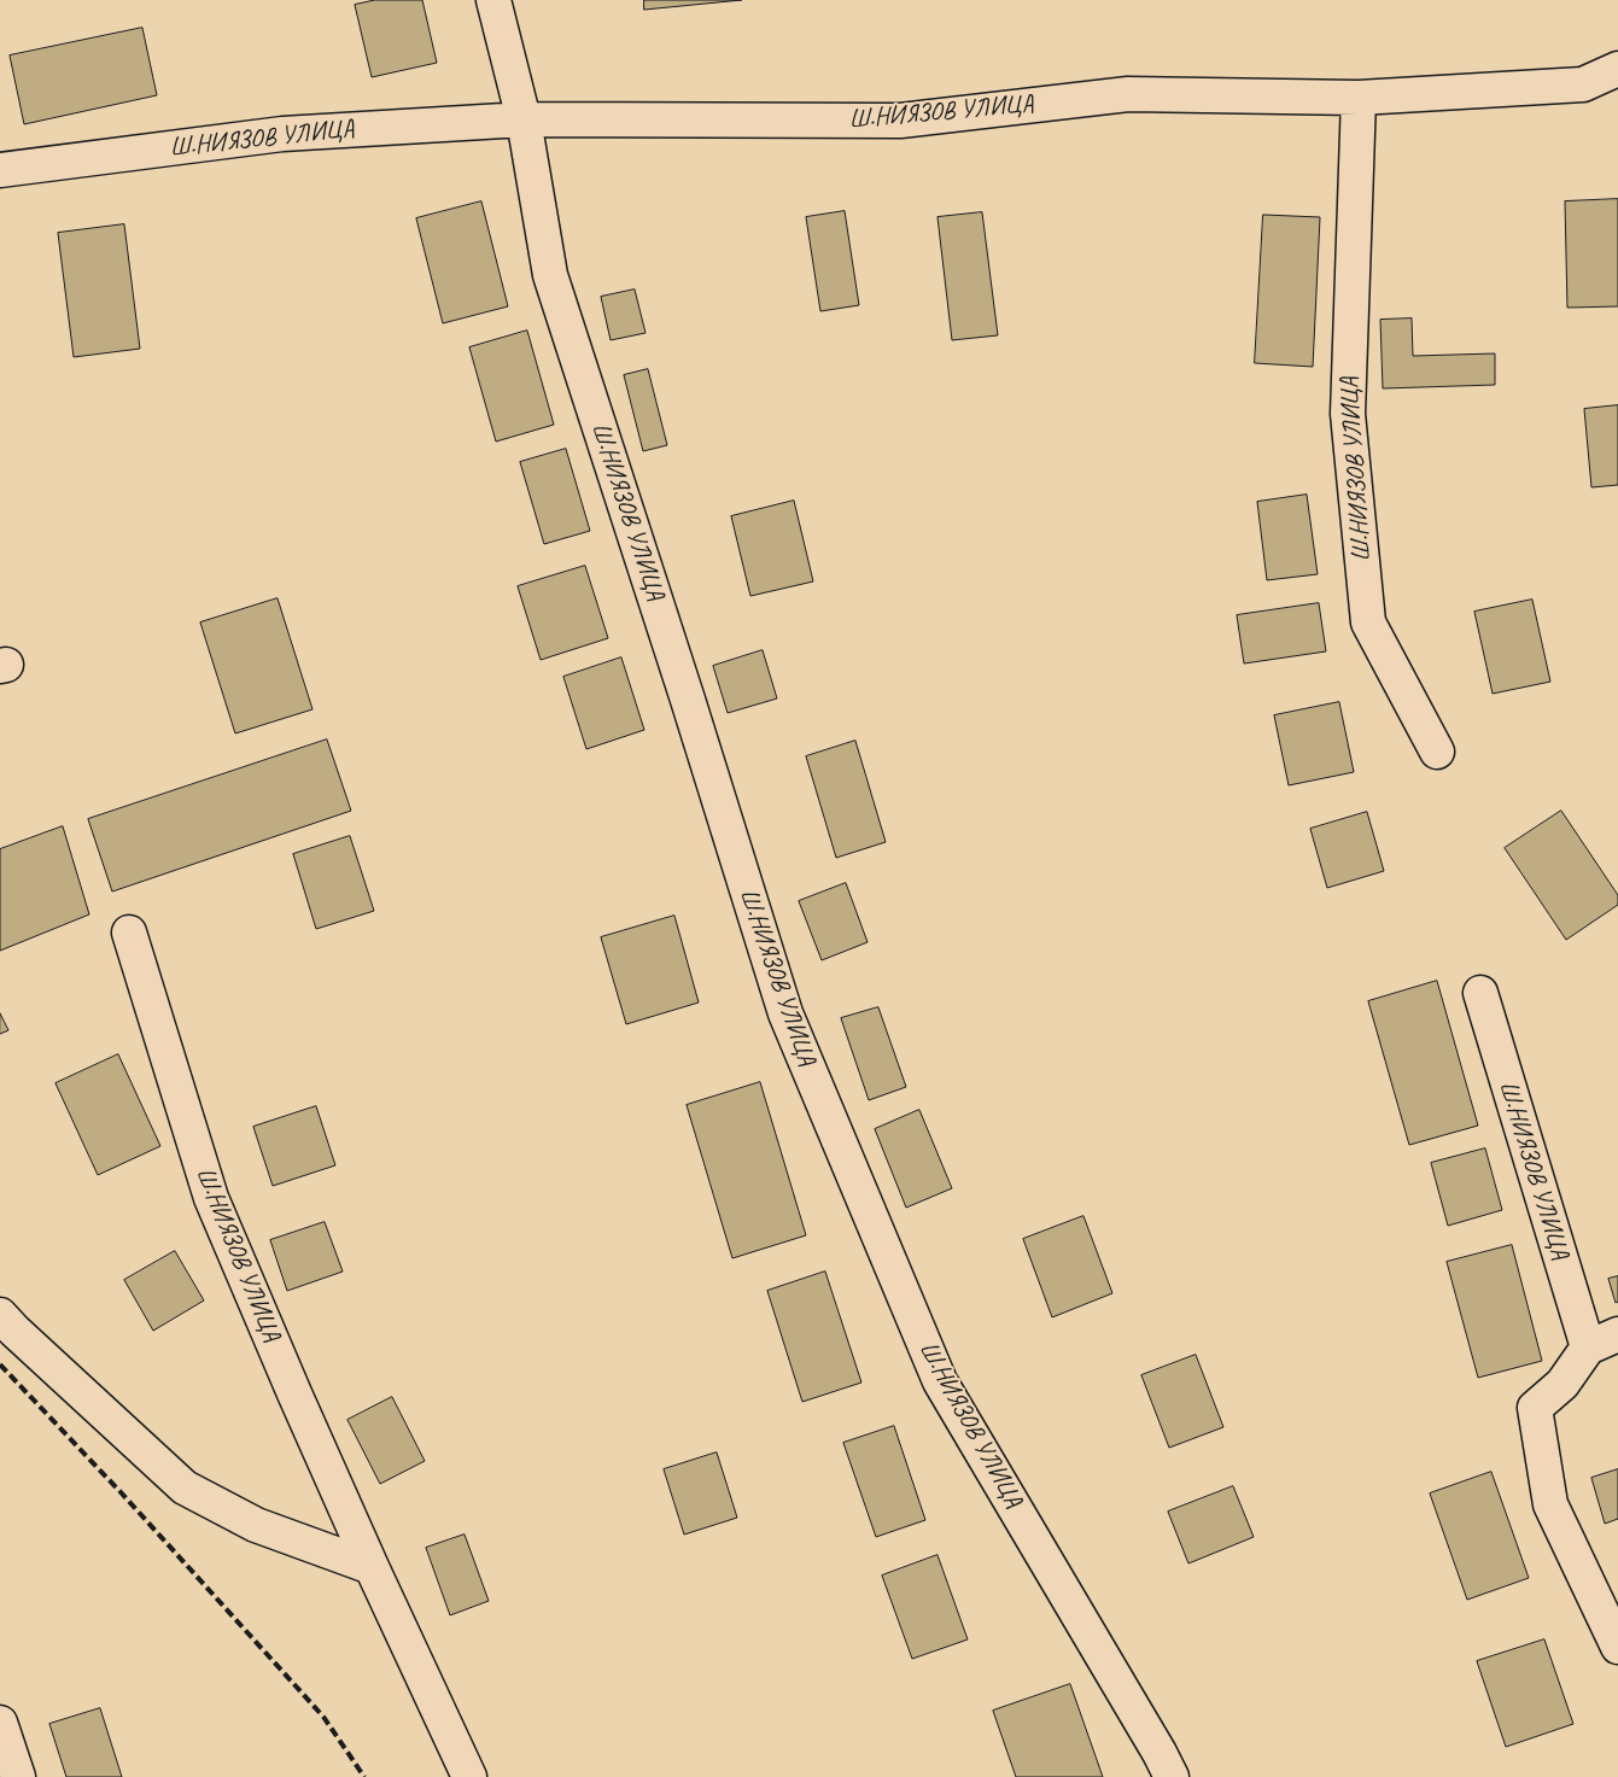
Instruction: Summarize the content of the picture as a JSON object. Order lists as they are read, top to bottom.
{
  "streets": {
    "street": ["Ш.НИЯЗОВ УЛИЦА"]
  }
}
